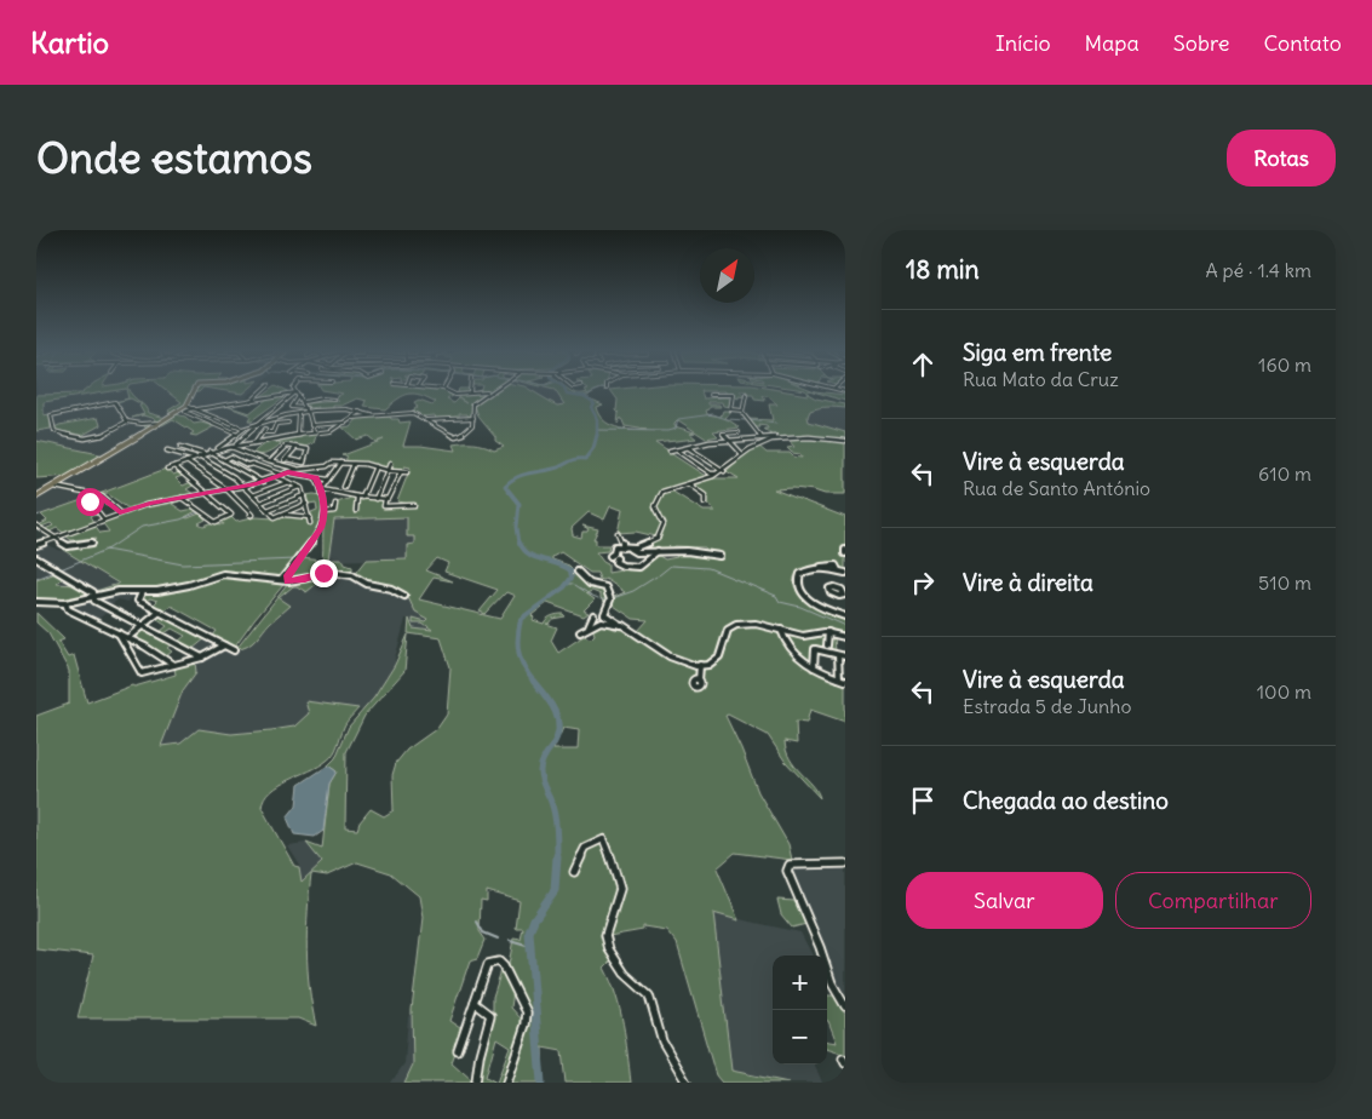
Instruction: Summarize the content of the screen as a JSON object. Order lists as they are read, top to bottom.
{
  "north": "top right",
  "page": {
    "header": "Kartio",
    "nav": [
      "Início",
      "Mapa",
      "Sobre",
      "Contato"
    ],
    "buttons": [
      "Rotas",
      ["Salvar", "Compartilhar"]
    ],
    "title": "Onde estamos",
    "heading": ["18 min", "A pé · 1.4 km"],
    "list": [
      ["Siga em frente", "Rua Mato da Cruz", "160 m"],
      ["Vire à esquerda", "Rua de Santo António", "610 m"],
      ["Vire à direita", "510 m"],
      ["Vire à esquerda", "Estrada 5 de Junho", "100 m"],
      "Chegada ao destino"
    ],
    "map_buttons": ["+", "−"]
  }
}
